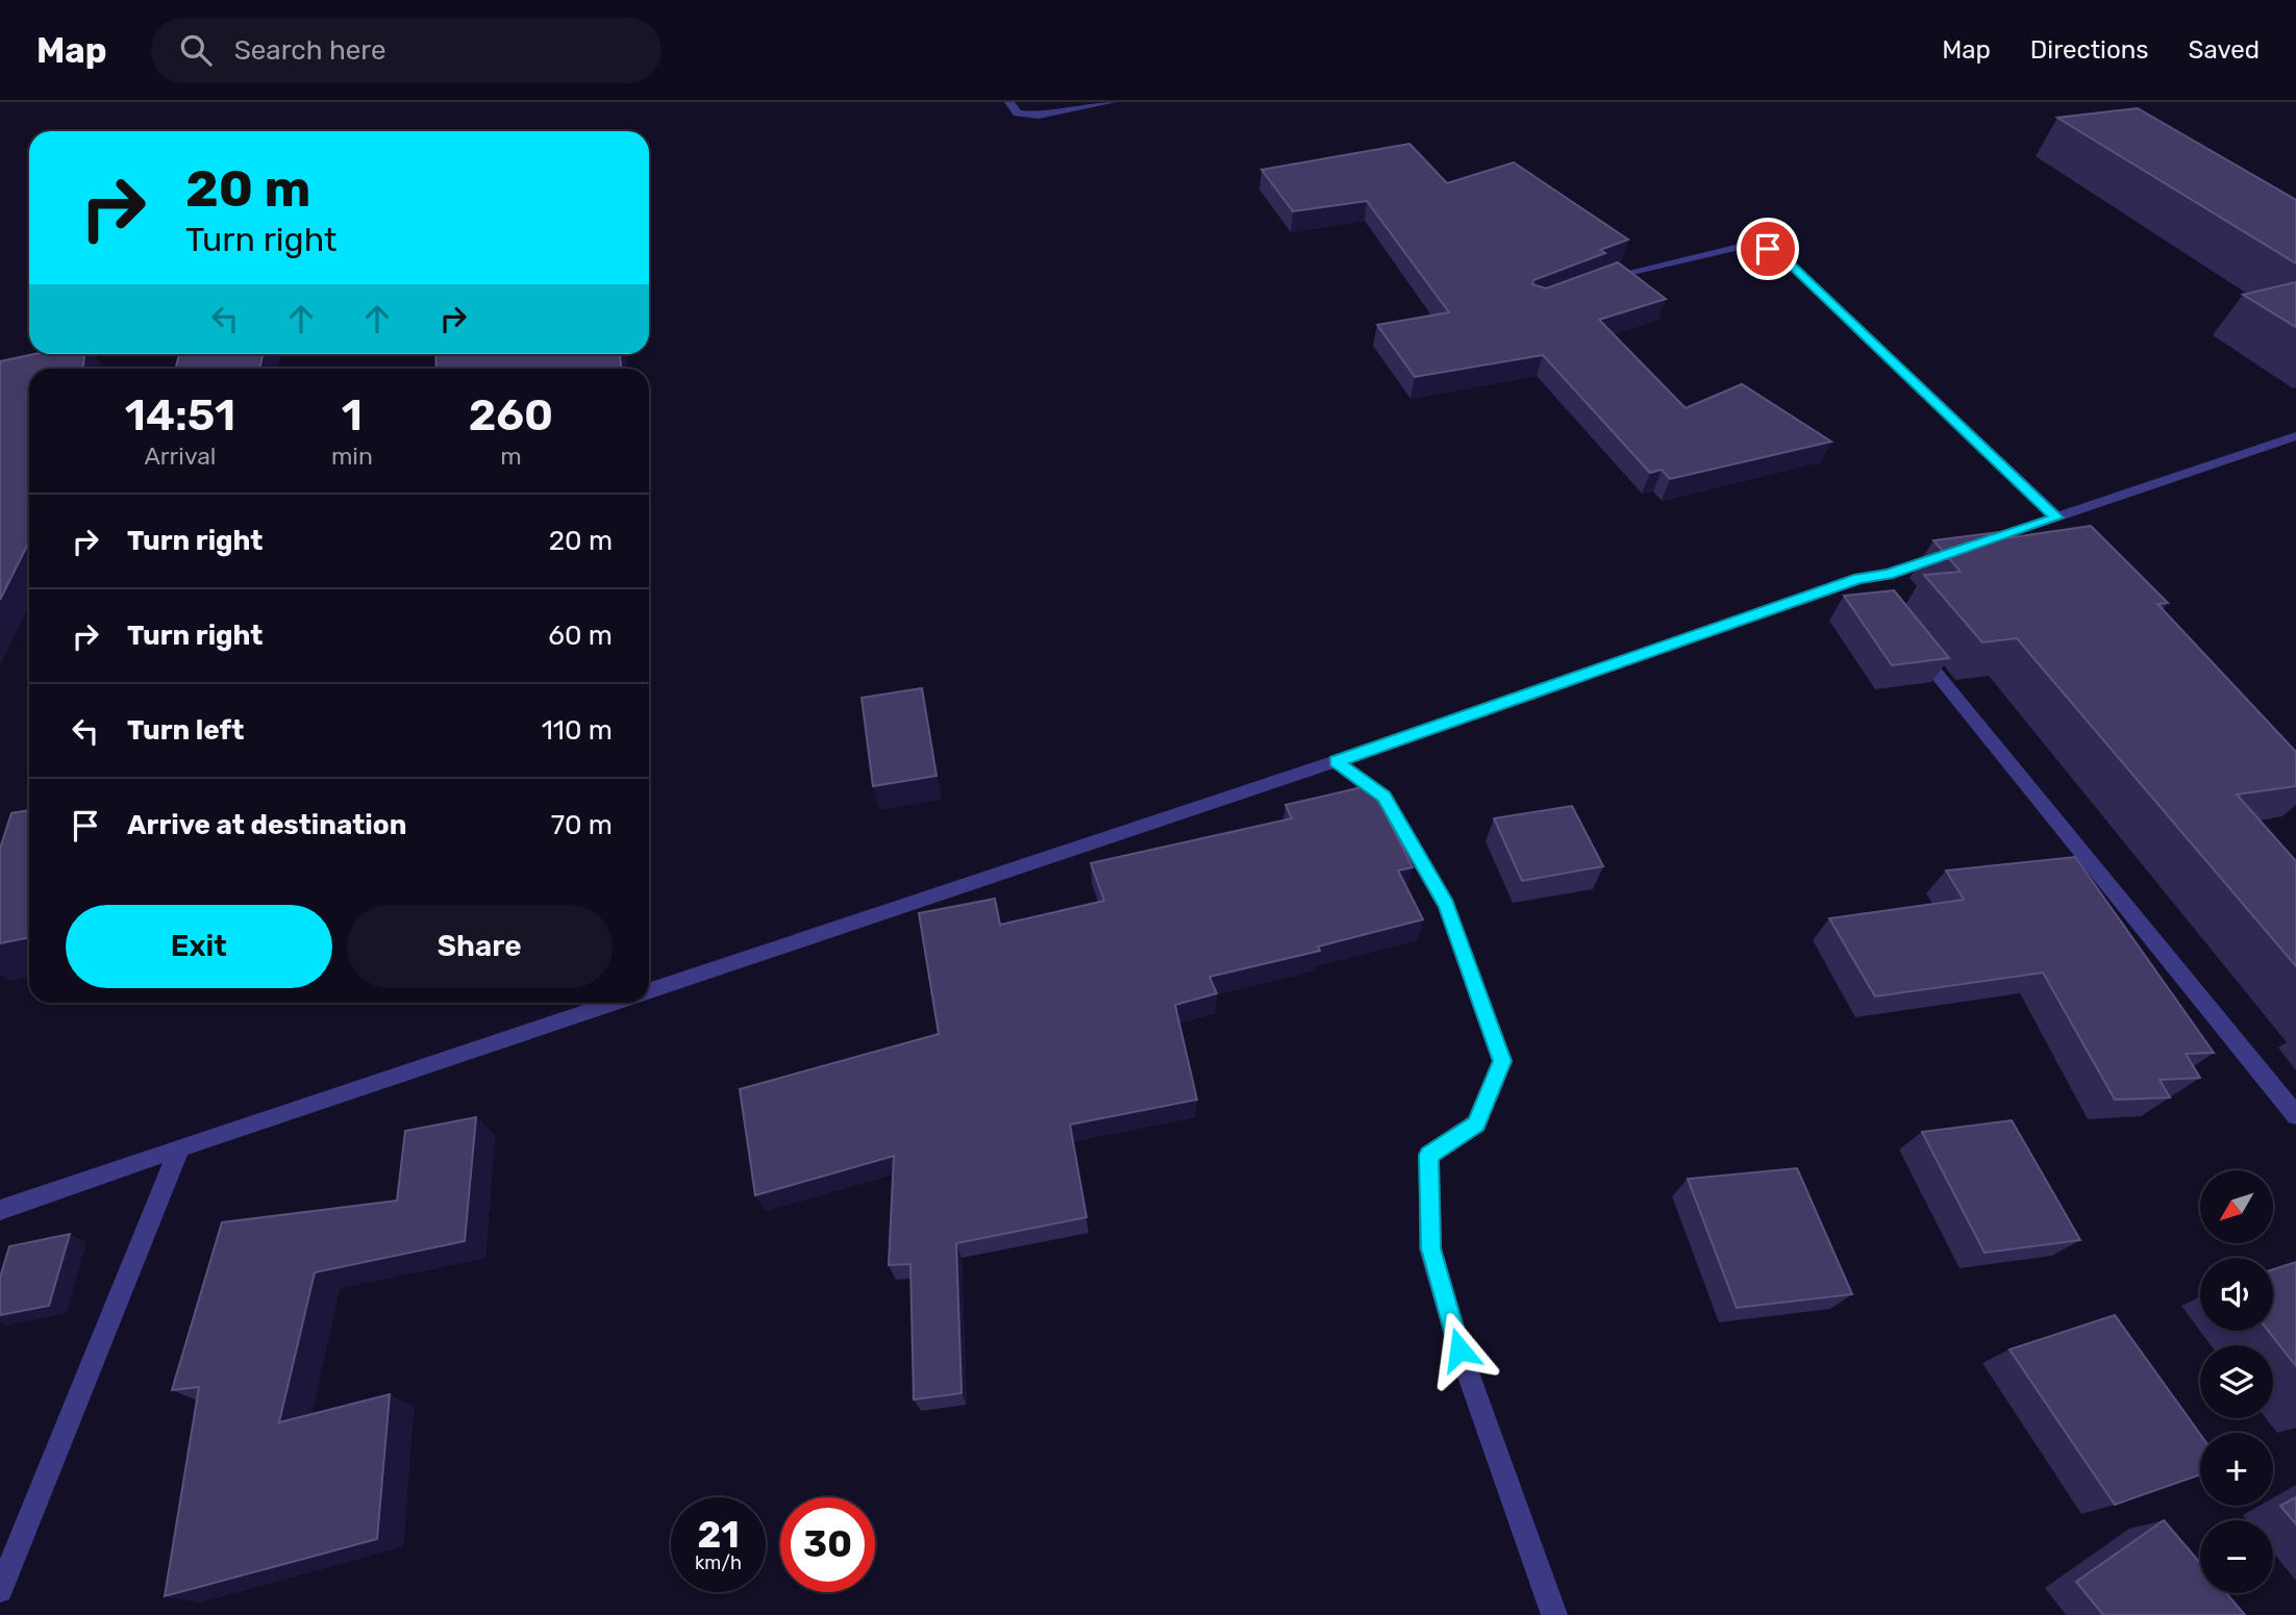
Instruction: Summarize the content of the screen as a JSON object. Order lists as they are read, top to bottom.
{
  "north": "bottom left",
  "page": {
    "header": "Map",
    "search": "Search here",
    "nav": ["Map", "Directions", "Saved"],
    "turn": ["20 m", "Turn right"],
    "eta": [
      "14:51",
      "Arrival",
      "1",
      "min",
      "260",
      "m"
    ],
    "list": [
      {
        "name": "Turn right",
        "value": "20 m"
      },
      {
        "name": "Turn right",
        "value": "60 m"
      },
      {
        "name": "Turn left",
        "value": "110 m"
      },
      {
        "name": "Arrive at destination",
        "value": "70 m"
      }
    ],
    "buttons": ["Exit", "Share"],
    "map_buttons": ["+", "−"],
    "speed": "21 km/h",
    "limit": "30"
  }
}
